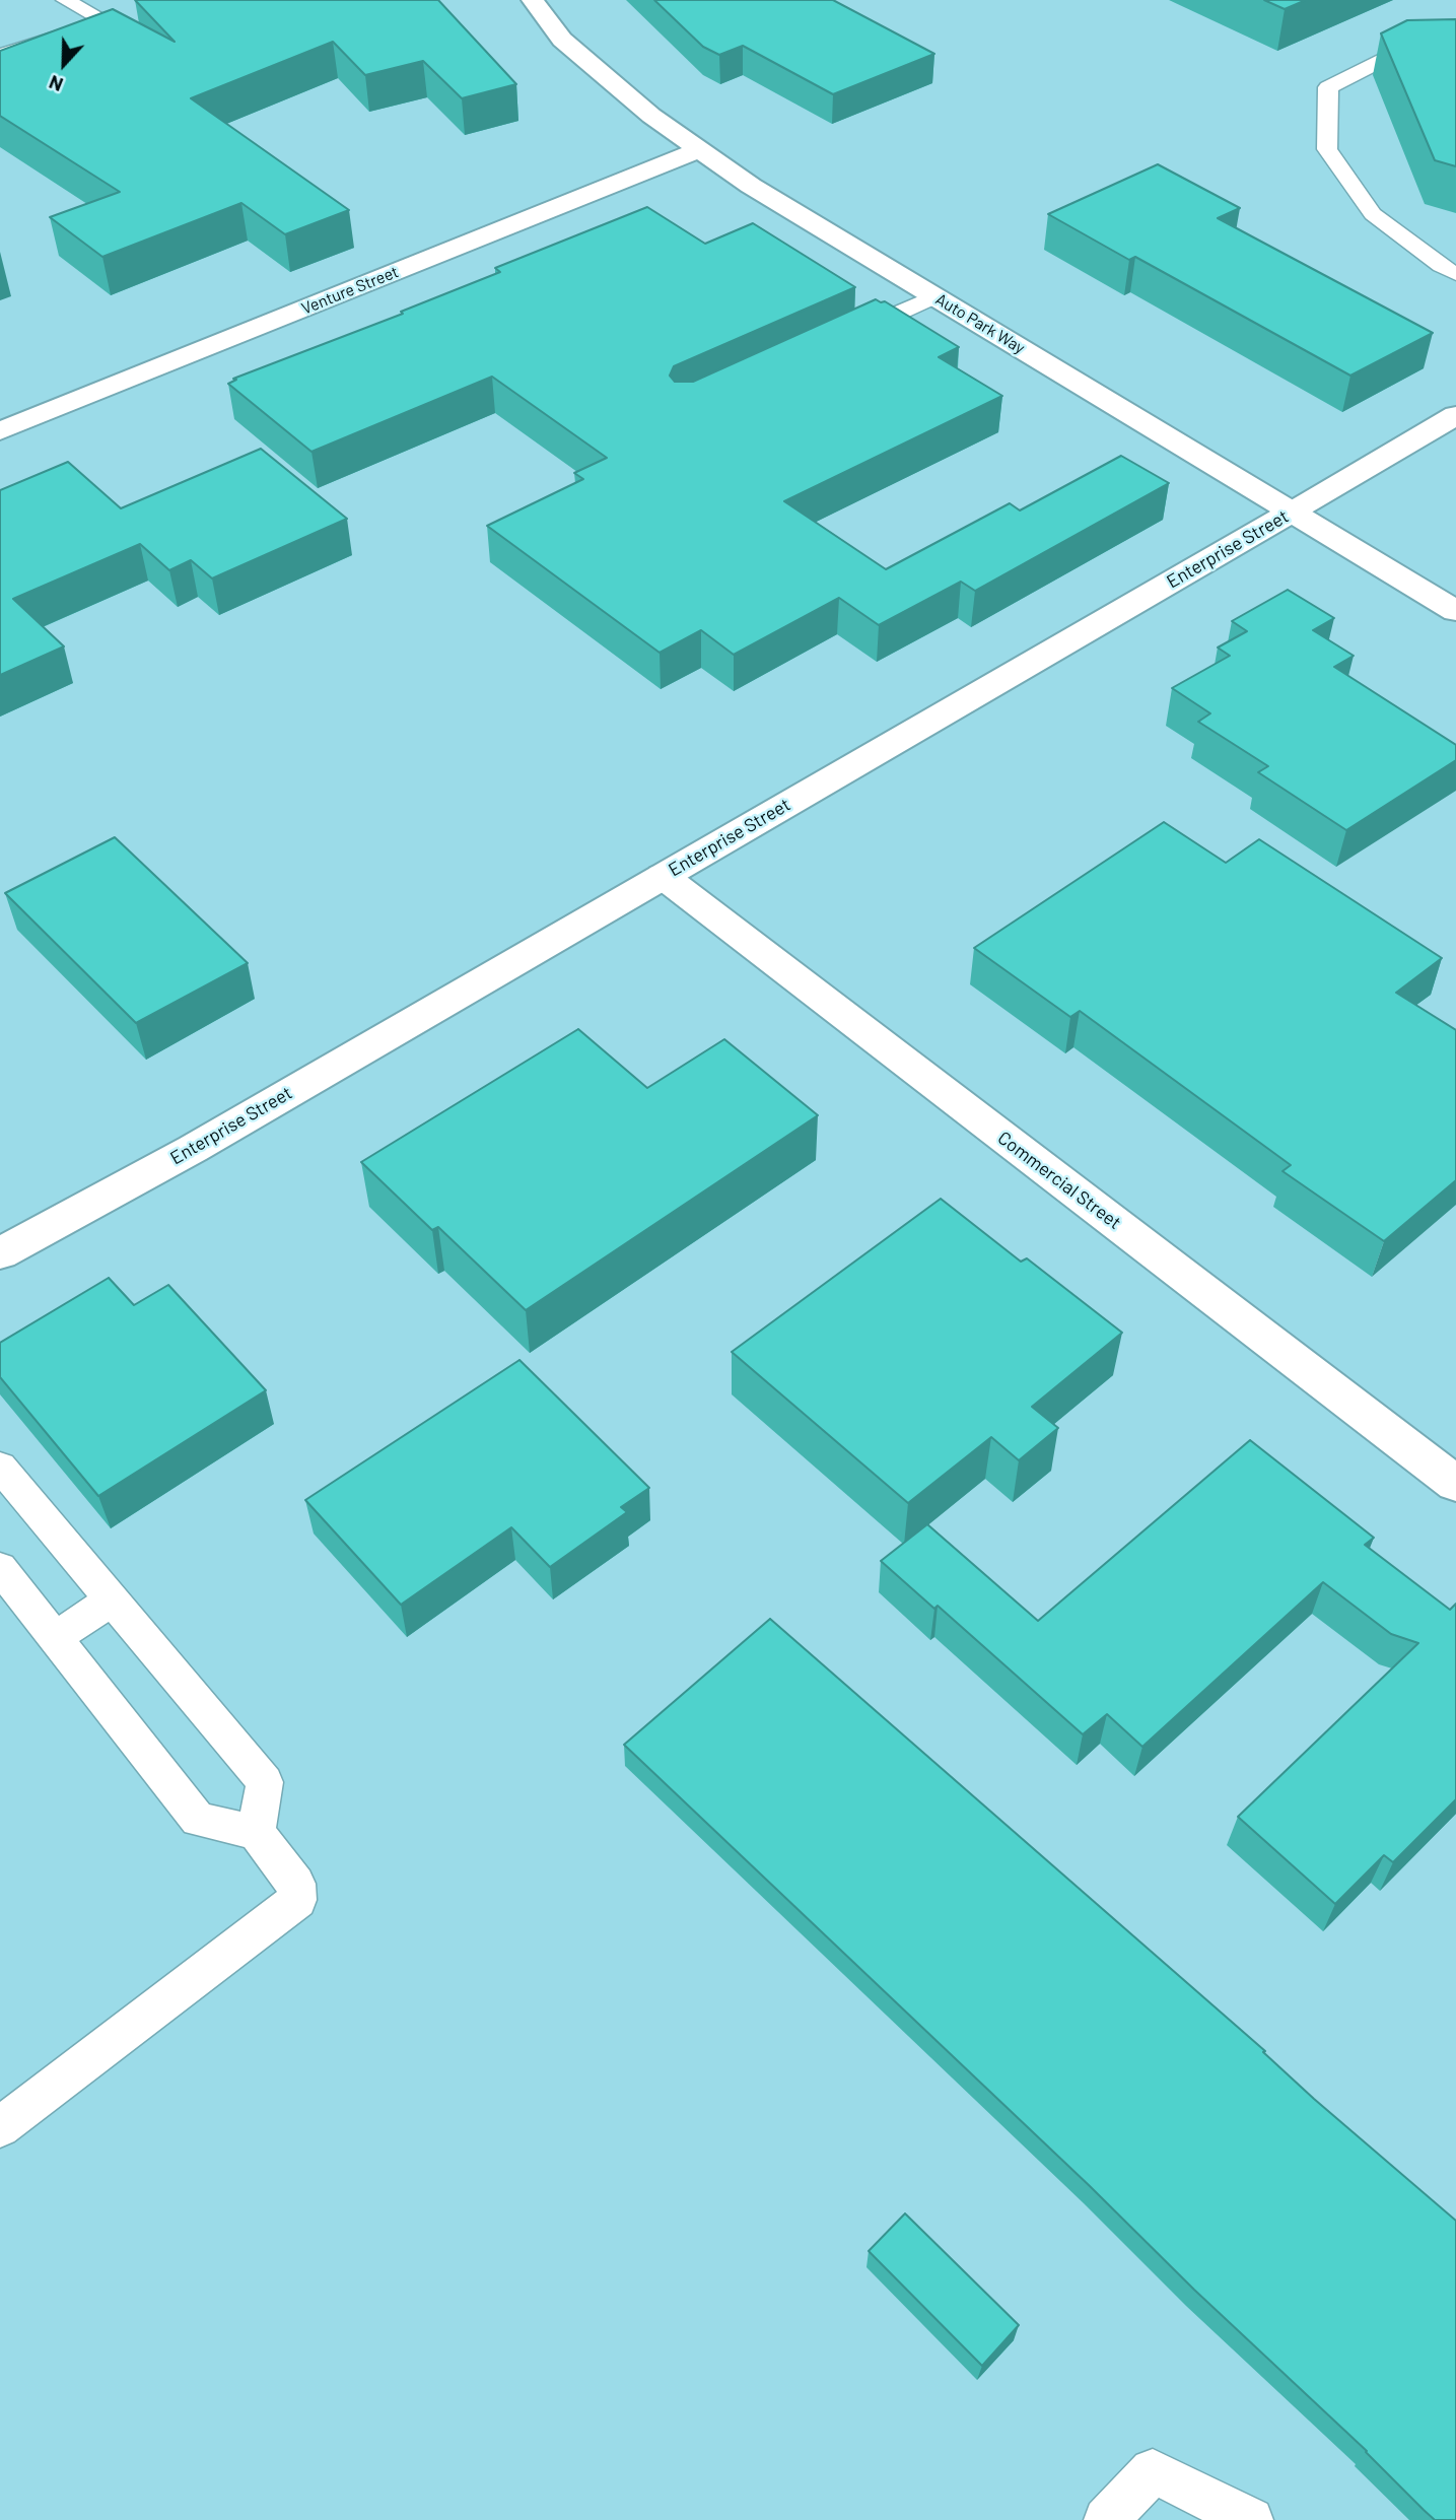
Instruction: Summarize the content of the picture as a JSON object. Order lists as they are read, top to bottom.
{
  "streets": {
    "street": [
      "Venture Street",
      "Auto Park Way",
      "Enterprise Street",
      "Commercial Street"
    ]
  },
  "crossings": [
    ["Venture Street", "Auto Park Way"],
    ["Auto Park Way", "Enterprise Street"],
    ["Enterprise Street", "Commercial Street"]
  ],
  "north": "bottom"
}
